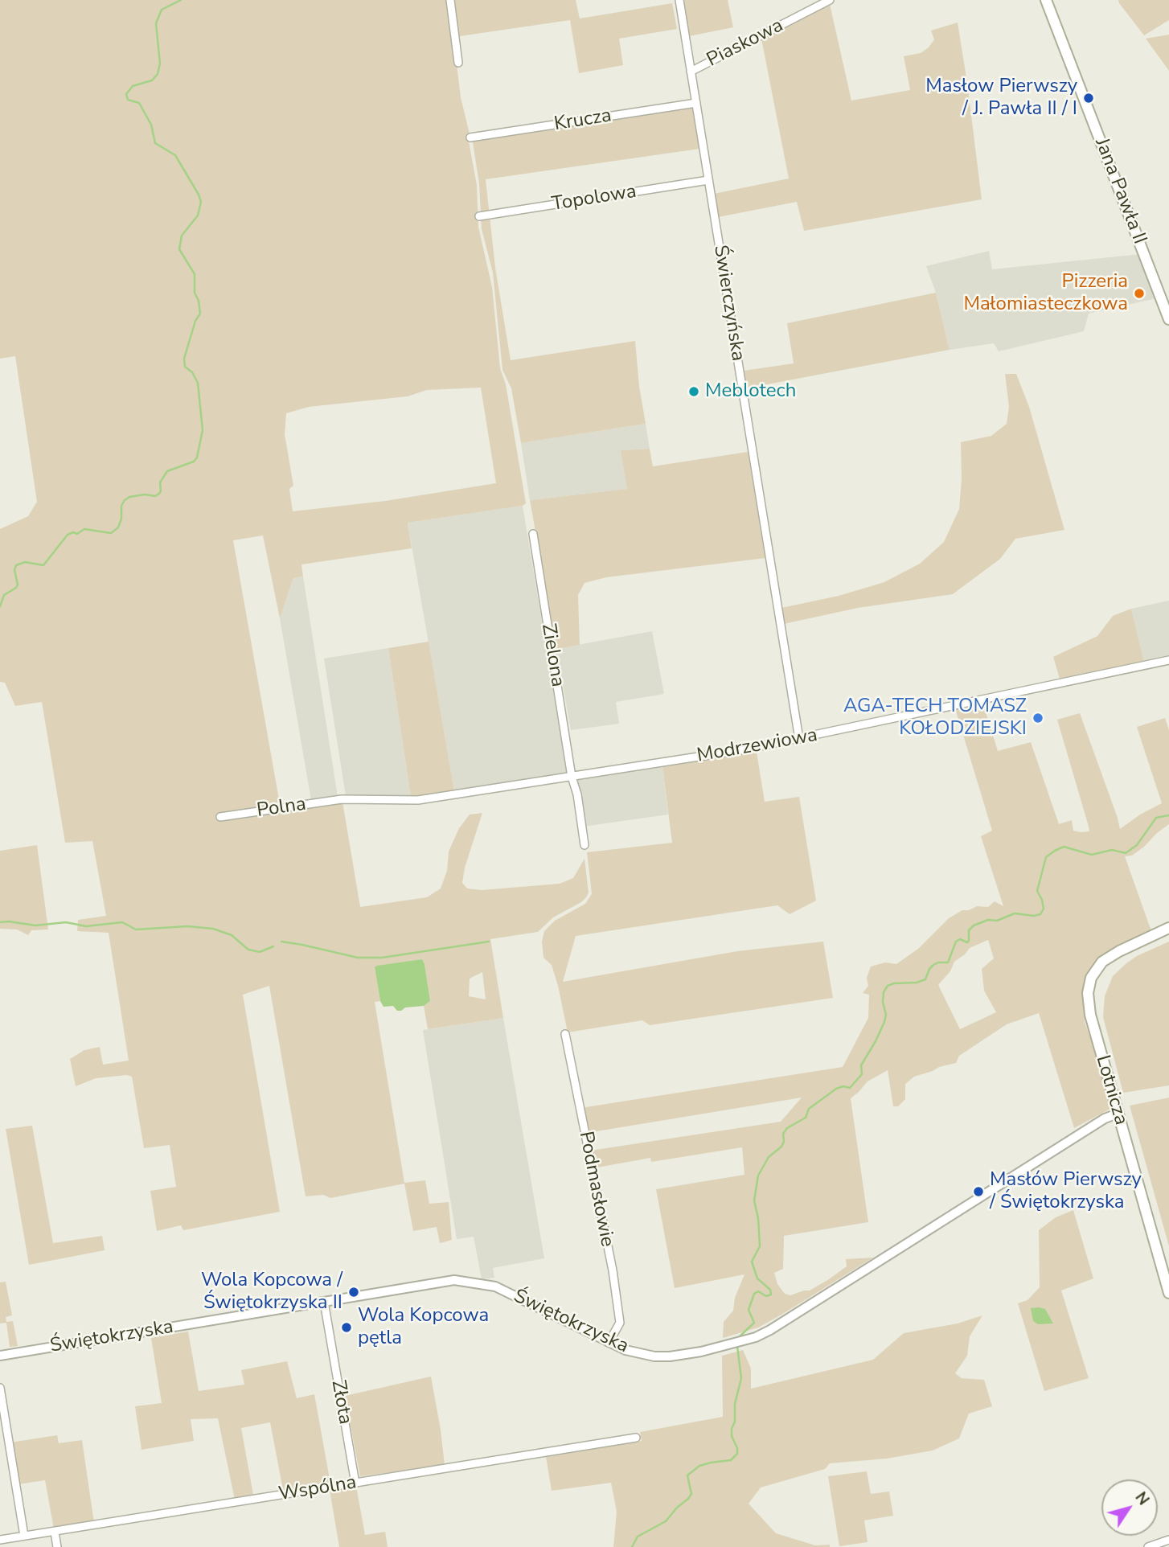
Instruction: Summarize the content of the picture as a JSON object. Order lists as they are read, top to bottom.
{
  "streets": {
    "main road": ["Jana Pawła II", "Lotnicza"],
    "street": [
      "Piaskowa",
      "Krucza",
      "Topolowa",
      "Świerczyńska",
      "Zielona",
      "Modrzewiowa",
      "Polna",
      "Podmasłowie",
      "Świętokrzyska",
      "Złota",
      "Wspólna"
    ]
  },
  "crossings": [
    ["Piaskowa", "Świerczyńska"],
    ["Krucza", "Świerczyńska"],
    ["Topolowa", "Świerczyńska"],
    ["Świerczyńska", "Modrzewiowa"],
    ["Zielona", "Modrzewiowa"],
    ["Modrzewiowa", "Polna"],
    ["Lotnicza", "Świętokrzyska"],
    ["Podmasłowie", "Świętokrzyska"],
    ["Świętokrzyska", "Złota"],
    ["Złota", "Wspólna"]
  ],
  "places": [
    "Masłow Pierwszy / J. Pawła II / I",
    "Pizzeria Małomiasteczkowa",
    "Meblotech",
    "AGA-TECH TOMASZ KOŁODZIEJSKI",
    "Masłów Pierwszy / Świętokrzyska",
    "Wola Kopcowa / Świętokrzyska II",
    "Wola Kopcowa pętla"
  ],
  "north": "top right"
}
